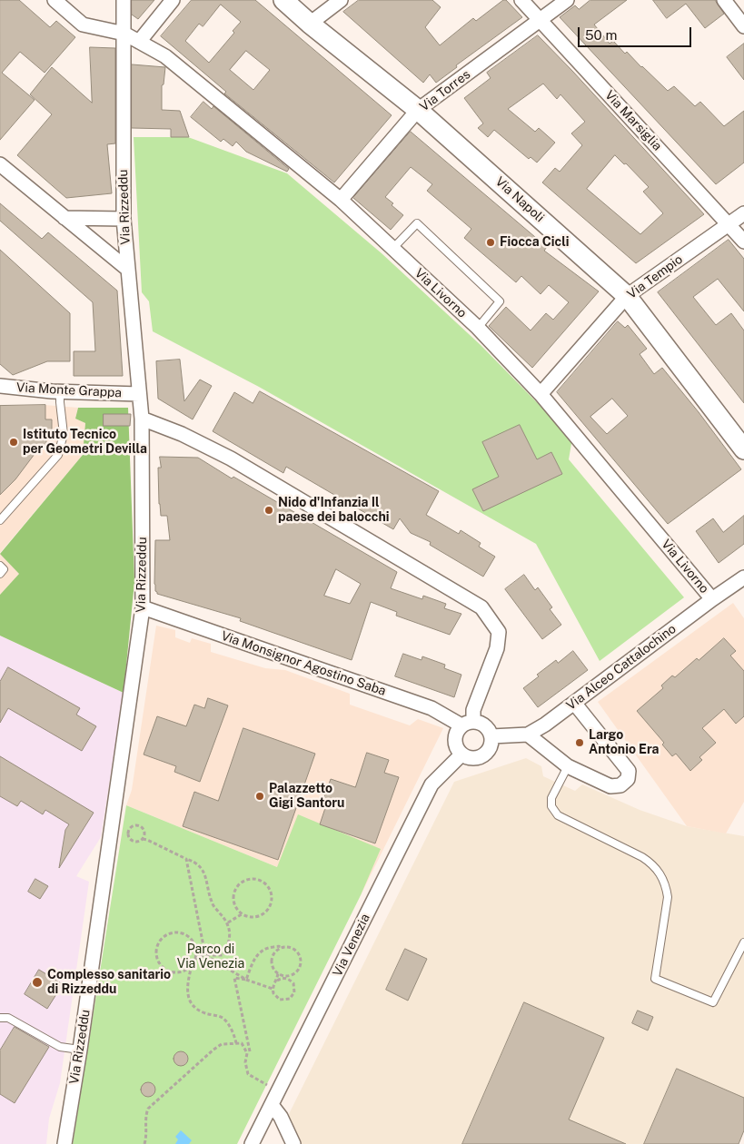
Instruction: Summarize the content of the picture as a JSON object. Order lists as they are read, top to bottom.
{
  "streets": {
    "main road": ["Via Napoli"],
    "street": [
      "Via Torres",
      "Via Marsiglia",
      "Via Rizzeddu",
      "Via Tempio",
      "Via Livorno",
      "Via Monte Grappa",
      "Via Monsignor Agostino Saba",
      "Via Alceo Cattalochino",
      "Via Venezia"
    ]
  },
  "crossings": [
    ["Via Torres", "Via Marsiglia"],
    ["Via Torres", "Via Napoli"],
    ["Via Torres", "Via Livorno"],
    ["Via Marsiglia", "Via Tempio"],
    ["Via Napoli", "Via Tempio"],
    ["Via Rizzeddu", "Via Livorno"],
    ["Via Rizzeddu", "Via Monte Grappa"],
    ["Via Rizzeddu", "Via Monsignor Agostino Saba"],
    ["Via Tempio", "Via Livorno"],
    ["Via Livorno", "Via Alceo Cattalochino"],
    ["Via Monsignor Agostino Saba", "Via Alceo Cattalochino"],
    ["Via Monsignor Agostino Saba", "Via Venezia"],
    ["Via Alceo Cattalochino", "Via Venezia"]
  ],
  "parks": ["Parco di Via Venezia"],
  "places": [
    "Fiocca Cicli",
    "Istituto Tecnico per Geometri Devilla",
    "Nido d'Infanzia Il paese dei balocchi",
    "Largo Antonio Era",
    "Palazzetto Gigi Santoru",
    "Complesso sanitario di Rizzeddu"
  ],
  "scale_bar": "50 m"
}
